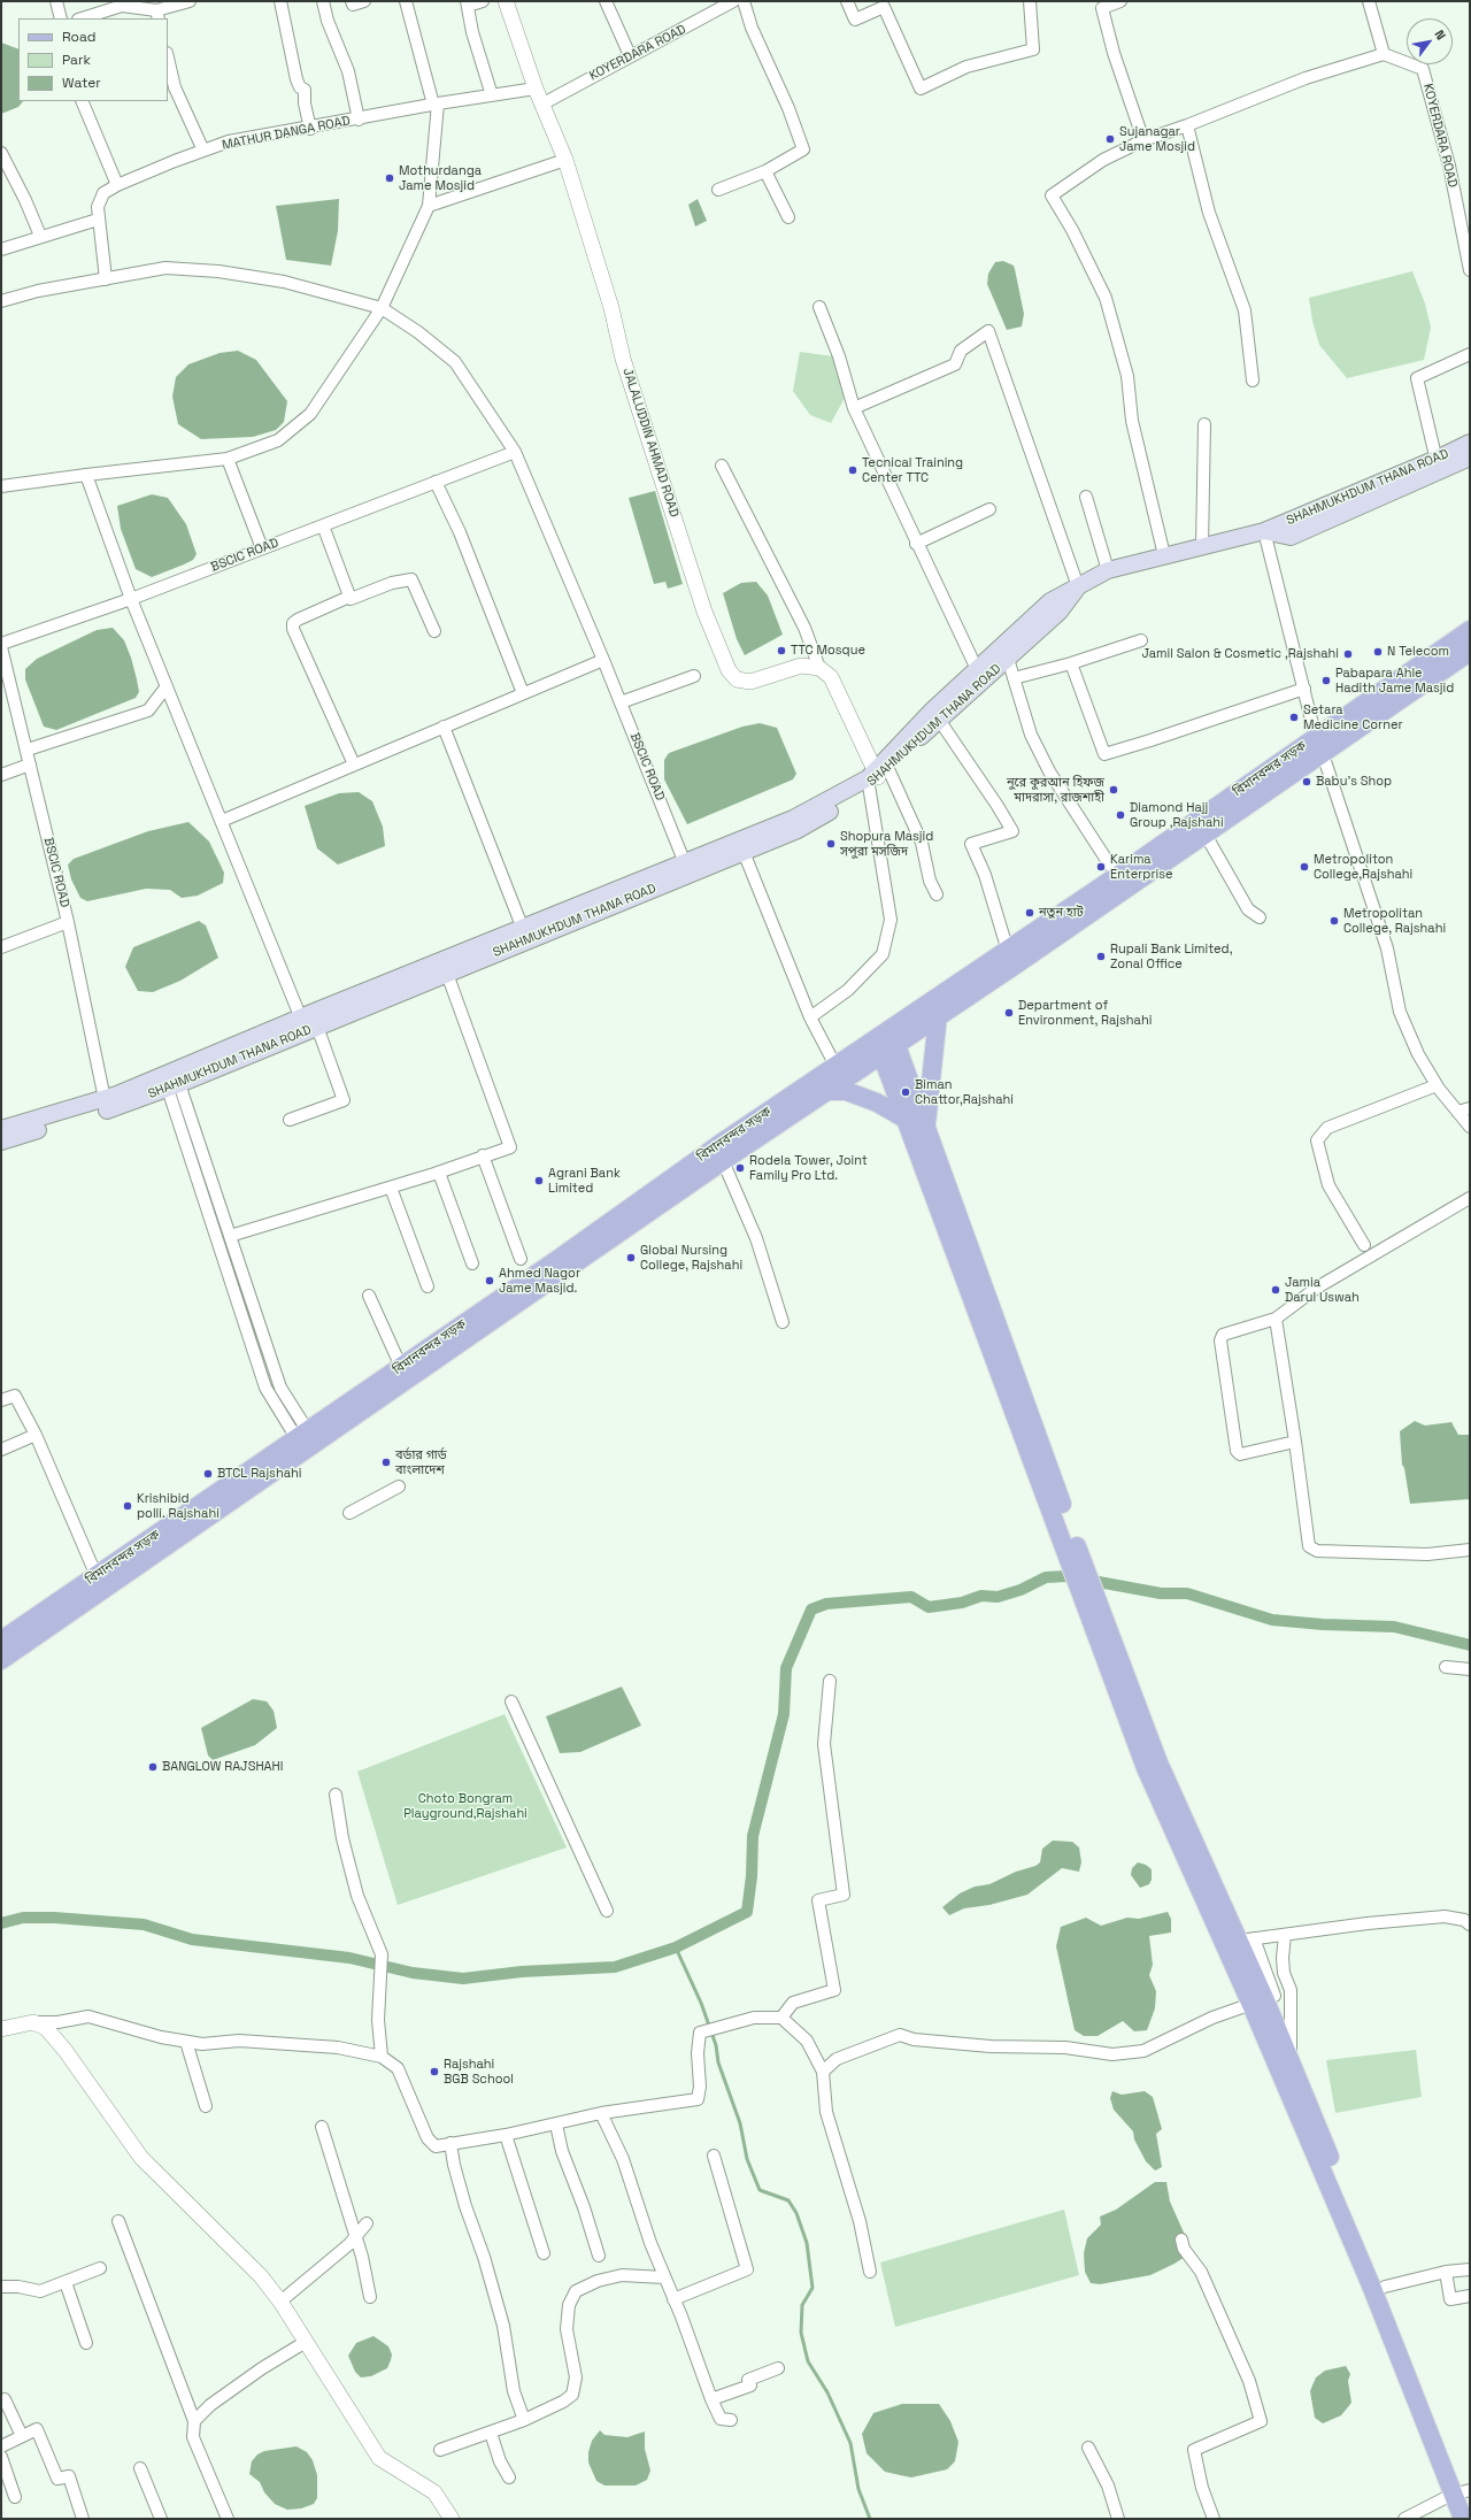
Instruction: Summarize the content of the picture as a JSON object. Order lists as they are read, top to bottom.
{
  "streets": {
    "main road": ["SHAHMUKHDUM THANA ROAD", "বিমানবন্দর সড়ক"],
    "street": [
      "KOYERDARA ROAD",
      "MATHUR DANGA ROAD",
      "JALALUDDIN AHMAD ROAD",
      "BSCIC ROAD"
    ]
  },
  "crossings": [
    ["KOYERDARA ROAD", "JALALUDDIN AHMAD ROAD"],
    ["MATHUR DANGA ROAD", "JALALUDDIN AHMAD ROAD"],
    ["MATHUR DANGA ROAD", "BSCIC ROAD"],
    ["SHAHMUKHDUM THANA ROAD", "BSCIC ROAD"]
  ],
  "parks": ["Choto Bongram Playground,Rajshahi"],
  "places": [
    "Sujanagar Jame Mosjid",
    "Mothurdanga Jame Mosjid",
    "Tecnical Training Center TTC",
    "TTC Mosque",
    "N Telecom",
    "Jamil Salon & Cosmetic ,Rajshahi",
    "Pabapara Ahle Hadith Jame Masjid",
    "Setara Medicine Corner",
    "Babu's Shop",
    "নুরে কুরআন হিফজ মাদরাসা, রাজশাহী",
    "Diamond Hajj Group ,Rajshahi",
    "Shopura Masjid সপুরা মসজিদ",
    "Karima Enterprise",
    "Metropoliton College,Rajshahi",
    "নতুন হাট",
    "Metropolitan College, Rajshahi",
    "Rupali Bank Limited, Zonal Office",
    "Department of Environment, Rajshahi",
    "Biman Chattor,Rajshahi",
    "Rodela Tower, Joint Family Pro Ltd.",
    "Agrani Bank Limited",
    "Global Nursing College, Rajshahi",
    "Ahmed Nagor Jame Masjid.",
    "Jamia Darul Uswah",
    "বর্ডার গার্ড বাংলাদেশ",
    "BTCL Rajshahi",
    "Krishibid polli. Rajshahi",
    "BANGLOW RAJSHAHI",
    "Rajshahi BGB School"
  ],
  "legend": ["Road", "Park", "Water"],
  "north": "top right"
}
